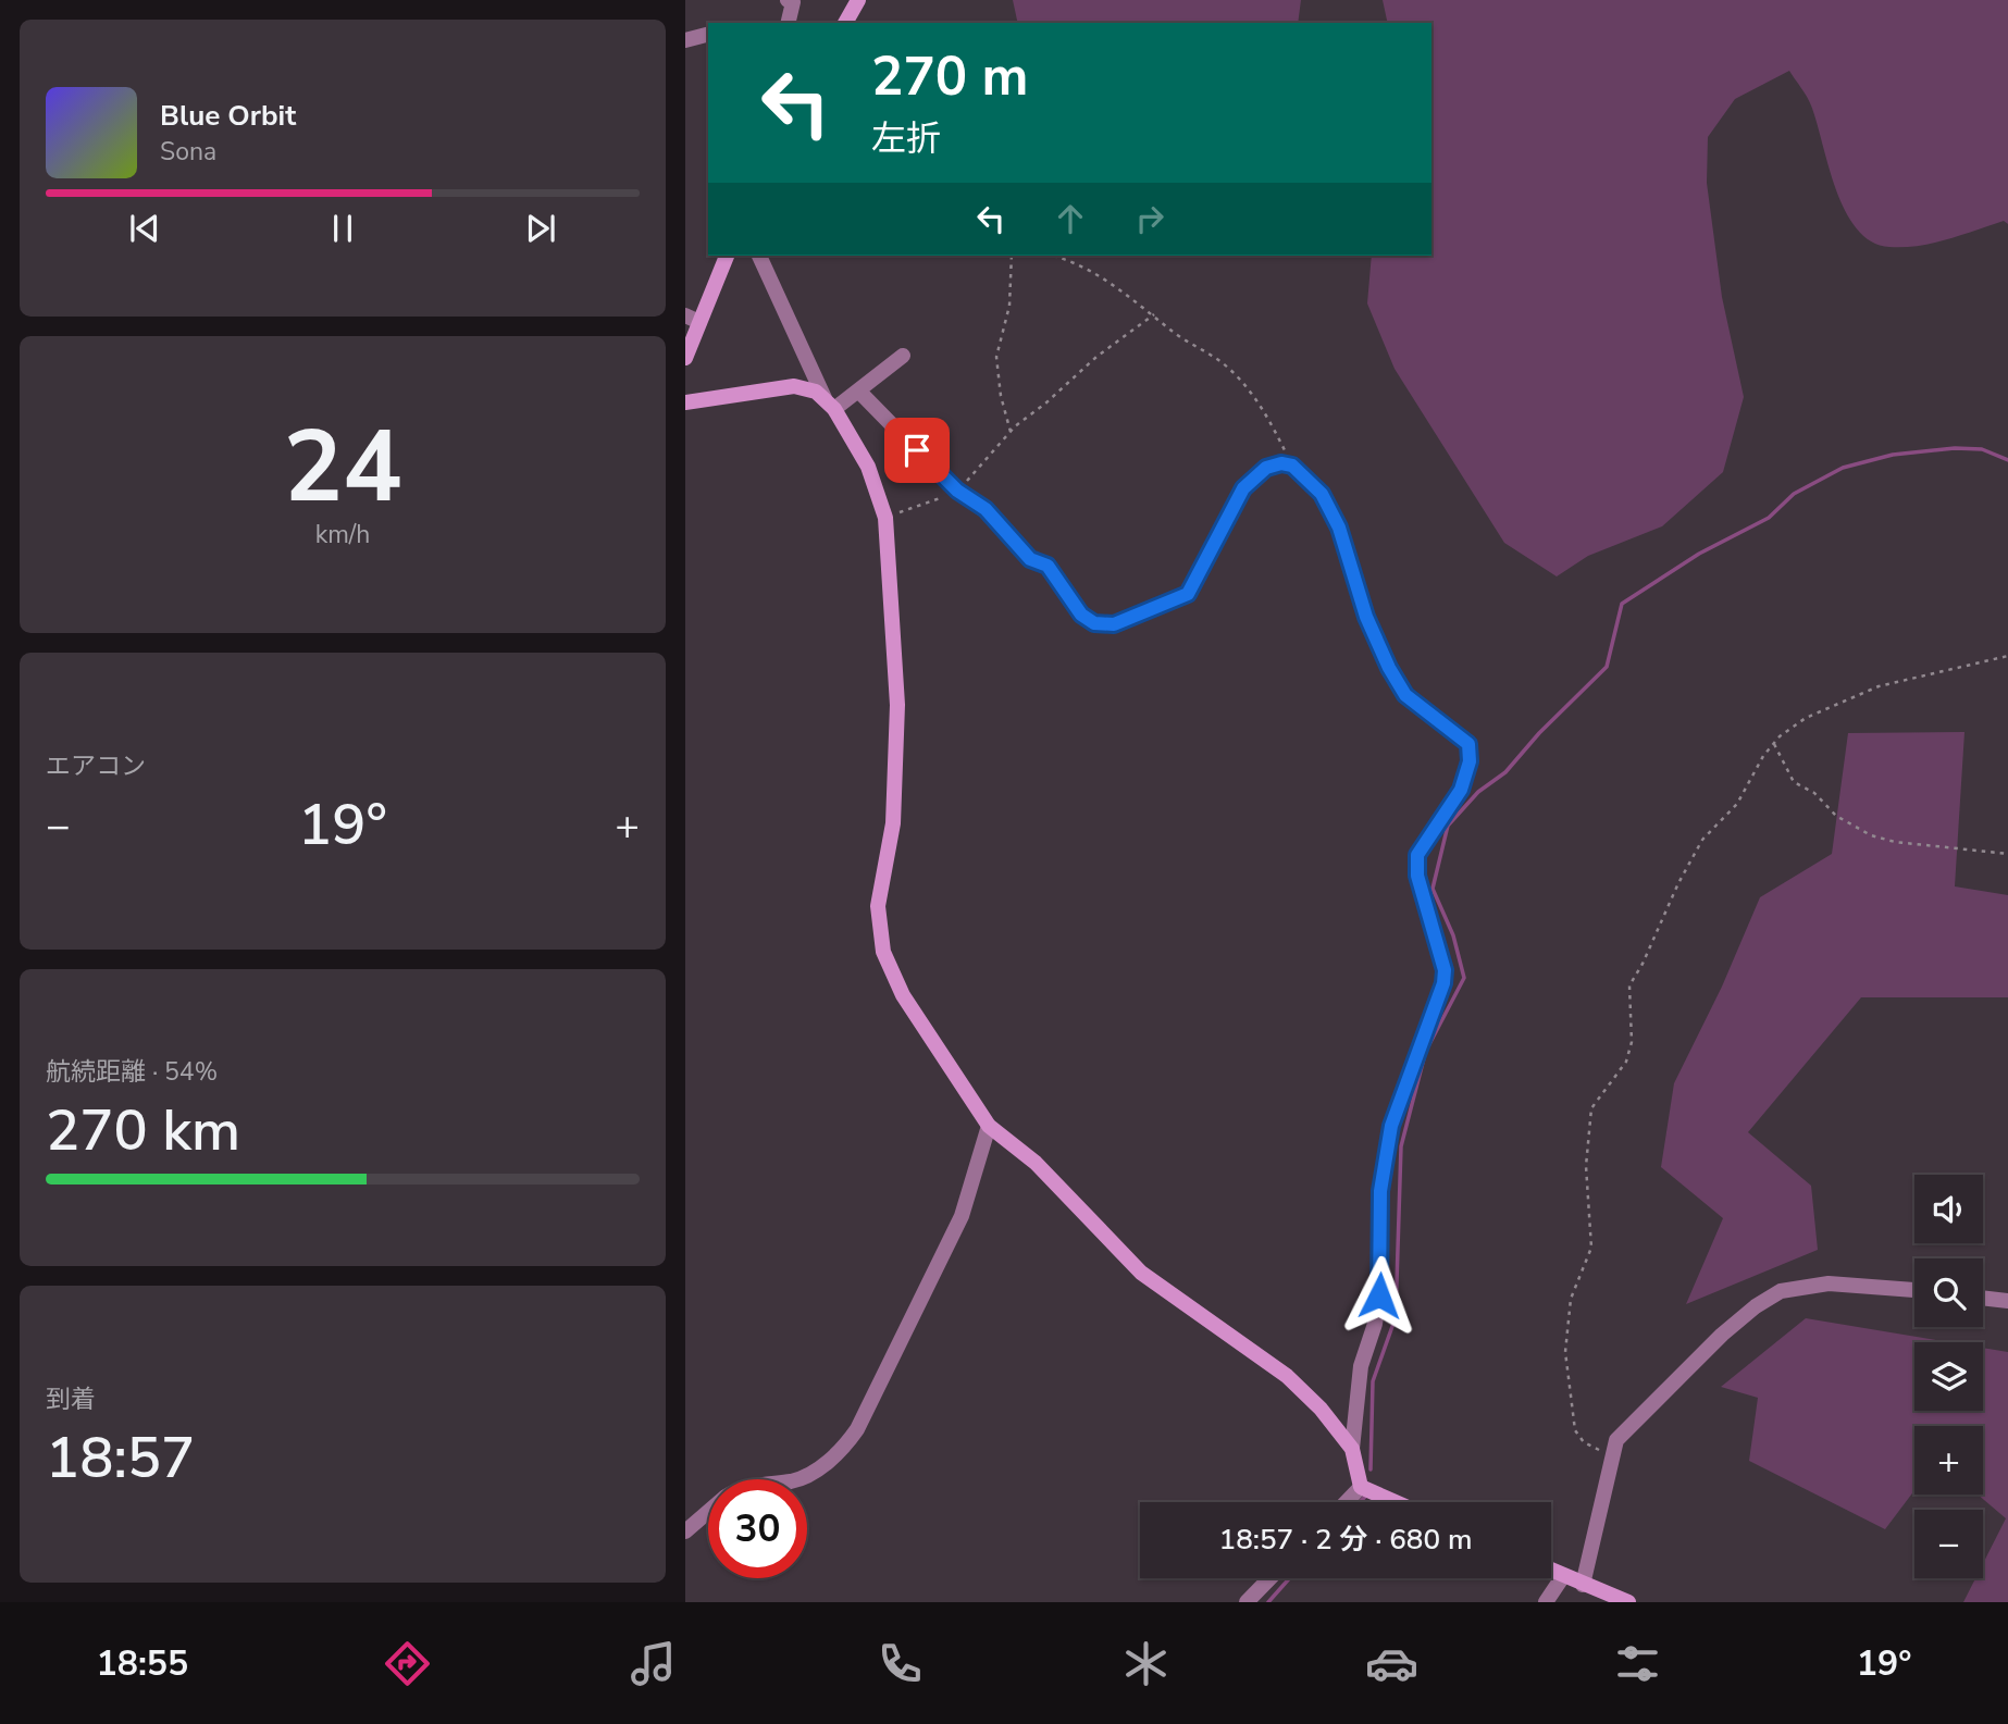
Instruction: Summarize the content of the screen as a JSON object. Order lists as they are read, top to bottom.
{
  "page": {
    "turn": ["270 m", "左折"],
    "song": ["Blue Orbit", "Sona"],
    "tile": [
      ["24", "km/h"],
      "エアコン",
      ["航続距離 · 54%", "270 km"],
      ["到着", "18:57"]
    ],
    "heat": ["−", "19°", "+"],
    "map_buttons": ["+", "−"],
    "limit": "30",
    "trip": "18:57 · 2 分 · 680 m",
    "tabs": ["18:55", "19°"]
  }
}
